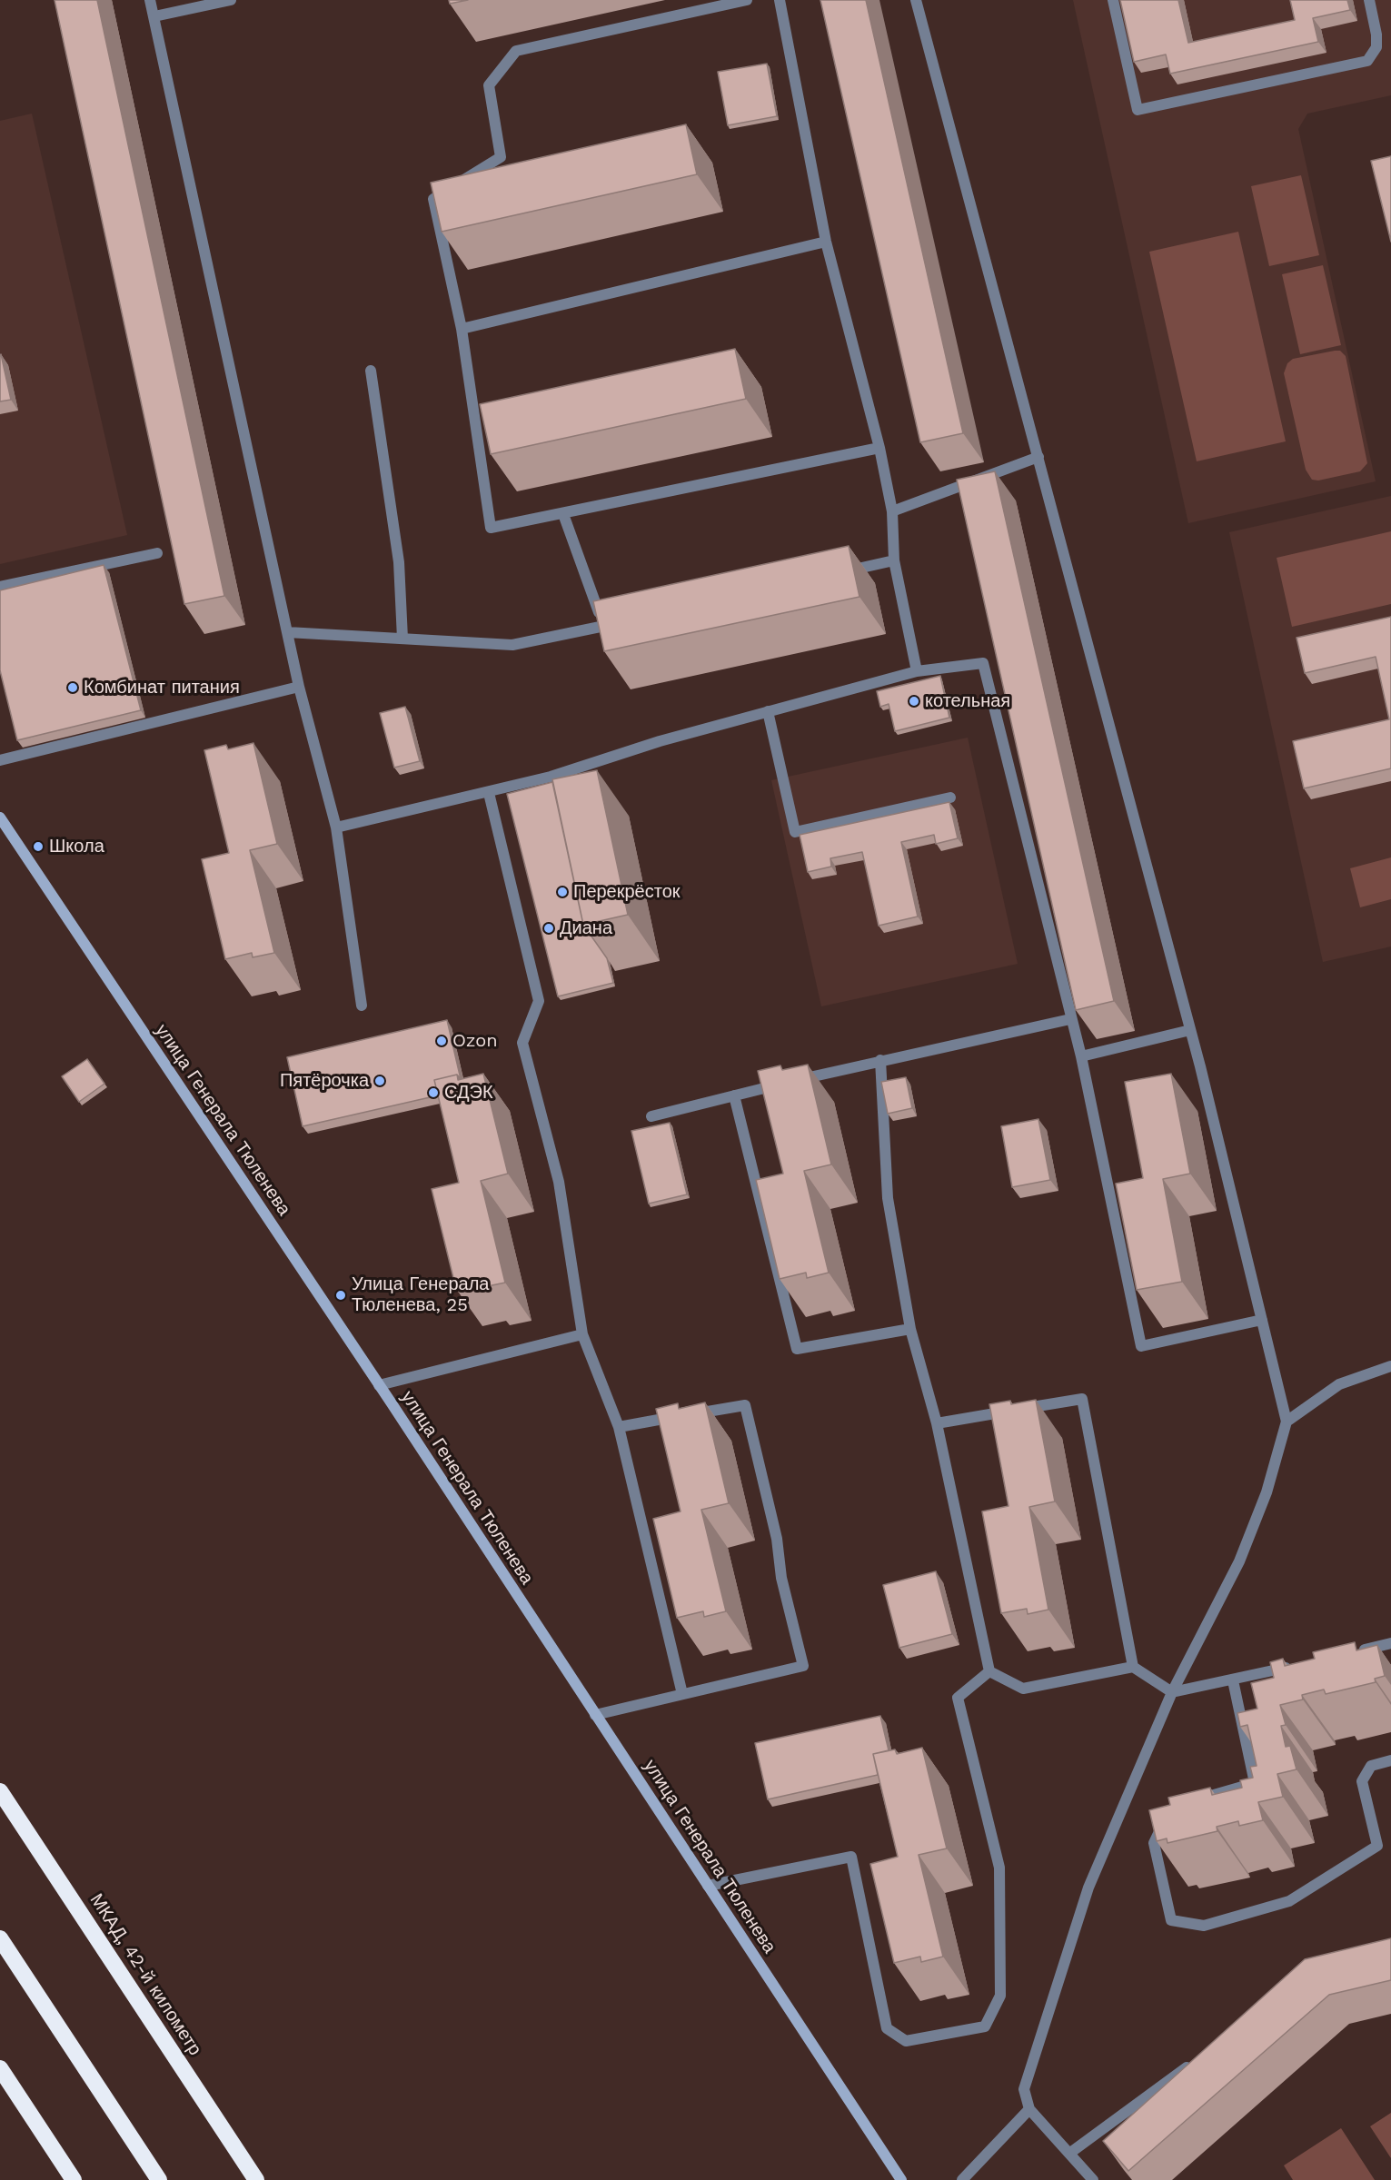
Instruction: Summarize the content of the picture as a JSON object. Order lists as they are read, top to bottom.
{
  "streets": {
    "highway": ["МКАД, 42-й километр"],
    "street": ["улица Генерала Тюленева"]
  },
  "places": [
    "Комбинат питания",
    "котельная",
    "Школа",
    "Перекрёсток",
    "Диана",
    "Ozon",
    "Пятёрочка",
    "СДЭК",
    "Улица Генерала Тюленева, 25"
  ]
}
